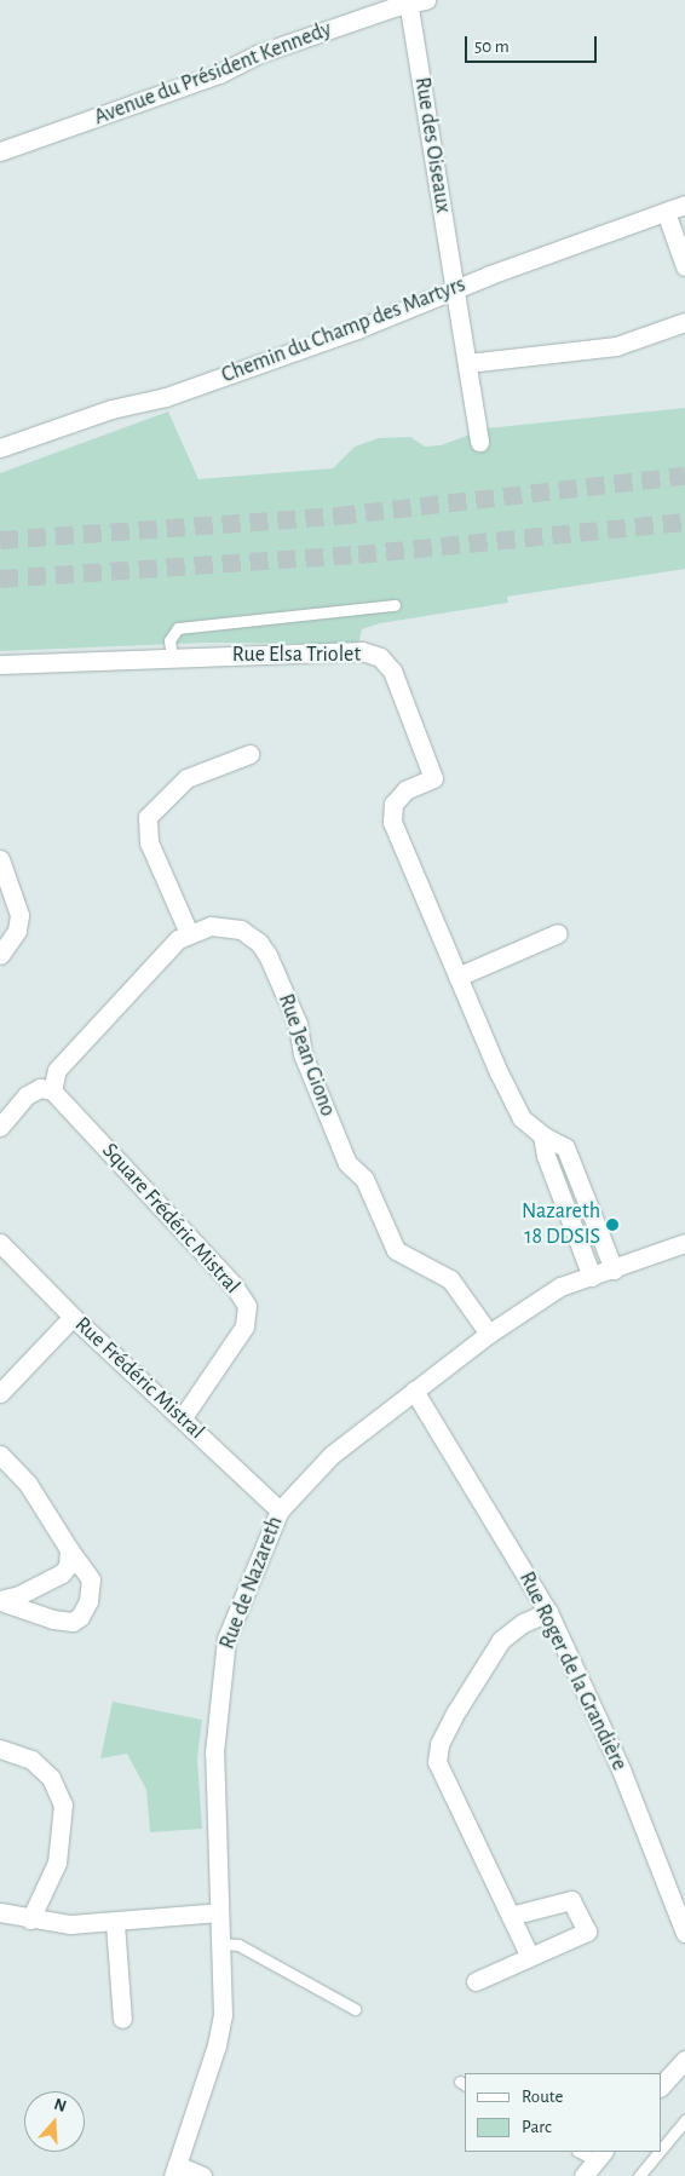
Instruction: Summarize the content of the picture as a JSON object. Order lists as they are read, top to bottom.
{
  "streets": {
    "street": [
      "Avenue du Président Kennedy",
      "Rue des Oiseaux",
      "Chemin du Champ des Martyrs",
      "Rue Elsa Triolet",
      "Rue Jean Giono",
      "Square Frédéric Mistral",
      "Rue Frédéric Mistral",
      "Rue de Nazareth",
      "Rue Roger de la Grandière"
    ]
  },
  "crossings": [
    ["Avenue du Président Kennedy", "Rue des Oiseaux"],
    ["Rue des Oiseaux", "Chemin du Champ des Martyrs"],
    ["Rue Elsa Triolet", "Rue de Nazareth"],
    ["Rue Jean Giono", "Rue de Nazareth"],
    ["Square Frédéric Mistral", "Rue Frédéric Mistral"],
    ["Rue Frédéric Mistral", "Rue de Nazareth"],
    ["Rue de Nazareth", "Rue Roger de la Grandière"]
  ],
  "places": ["Nazareth 18 DDSIS"],
  "legend": ["Route", "Parc"],
  "scale_bar": "50 m",
  "north": "top"
}
